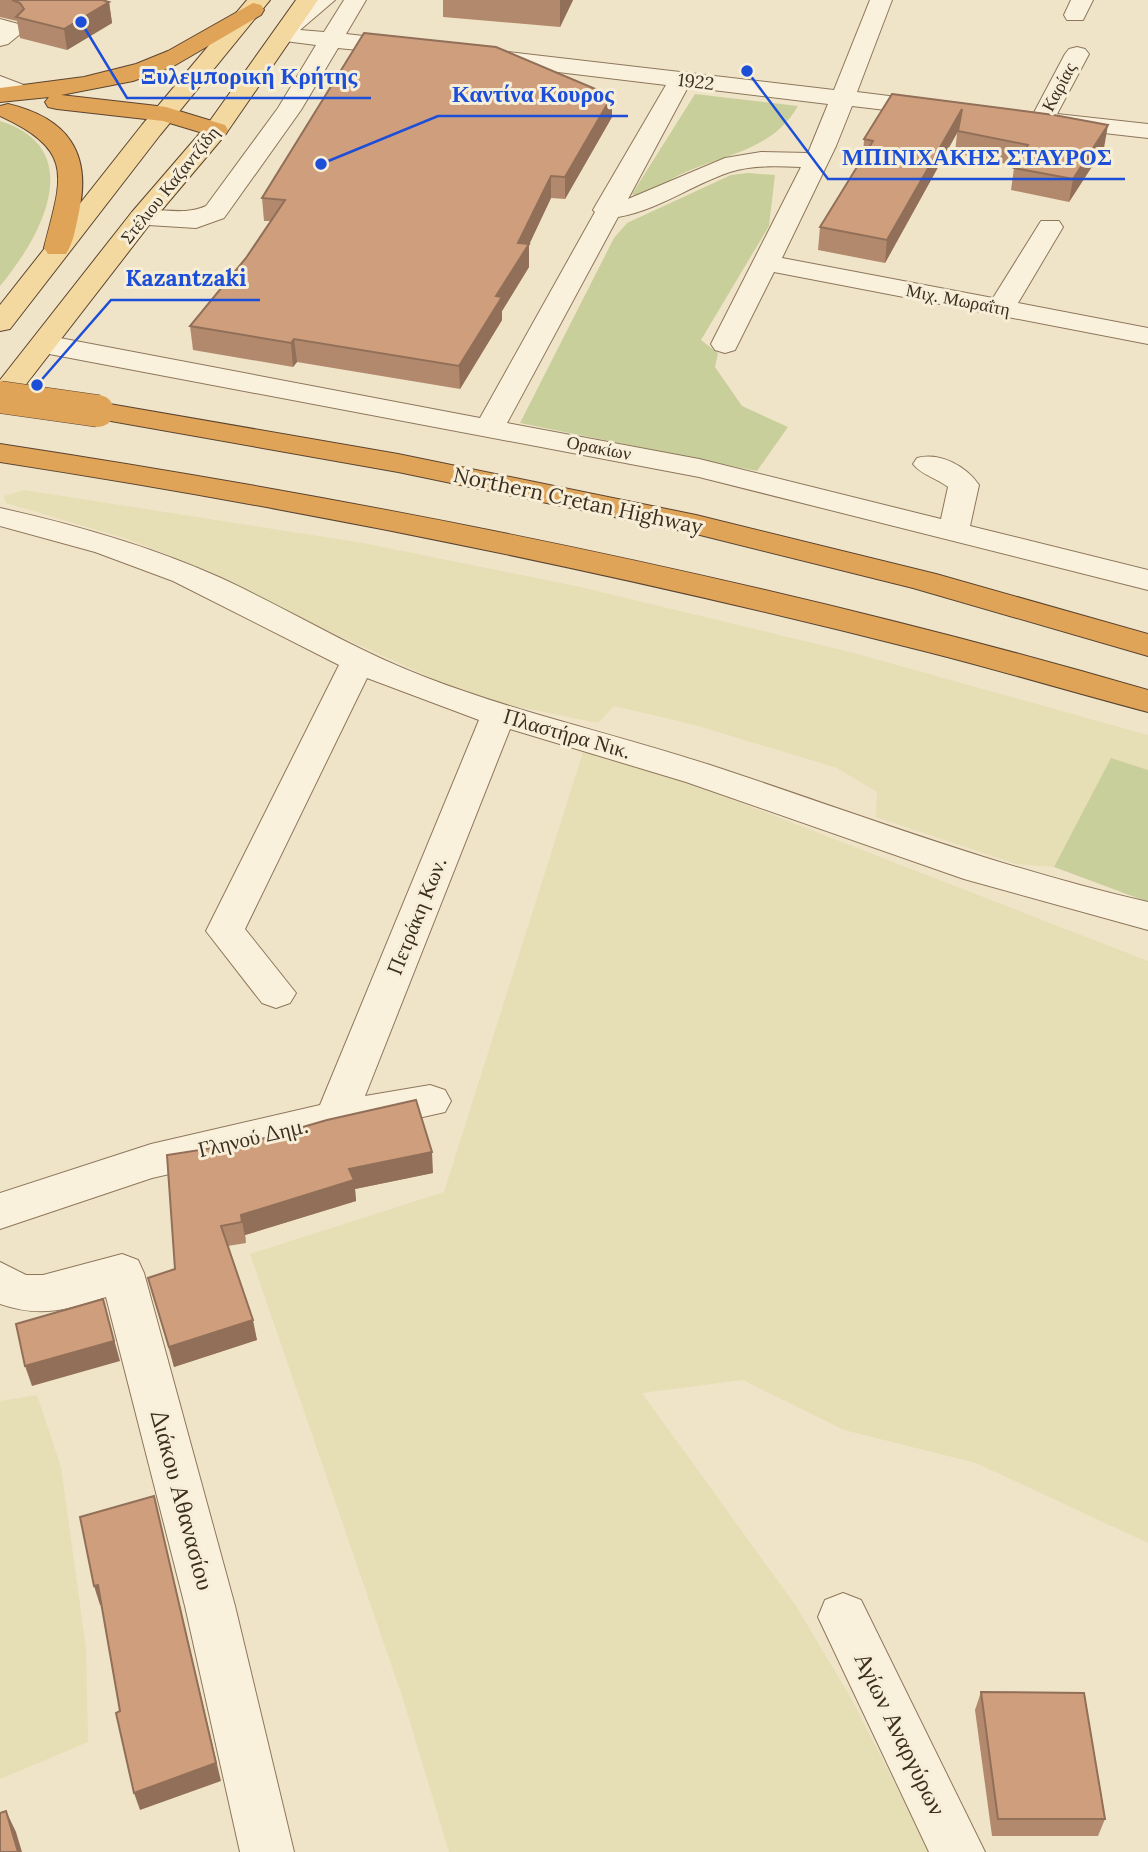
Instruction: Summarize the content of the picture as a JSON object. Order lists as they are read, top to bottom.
{
  "streets": {
    "highway": ["Northern Cretan Highway"],
    "main road": ["Στέλιου Καζαντζίδη"],
    "street": [
      "1922",
      "Καρίας",
      "Μιχ. Μωραΐτη",
      "Ορακίων",
      "Πλαστήρα Νικ.",
      "Πετράκη Κων.",
      "Γληνού Δημ.",
      "Διάκου Αθανασίου",
      "Αγίων Αναργύρων"
    ]
  },
  "crossings": [
    ["Στέλιου Καζαντζίδη", "Ορακίων"],
    ["Στέλιου Καζαντζίδη", "Northern Cretan Highway"],
    ["Πλαστήρα Νικ.", "Πετράκη Κων."],
    ["Πετράκη Κων.", "Γληνού Δημ."]
  ],
  "places": [
    "Ξυλεμπορική Κρήτης",
    "ΜΠΙΝΙΧΑΚΗΣ ΣΤΑΥΡΟΣ",
    "Καντίνα Κουρος",
    "Kazantzaki"
  ]
}
